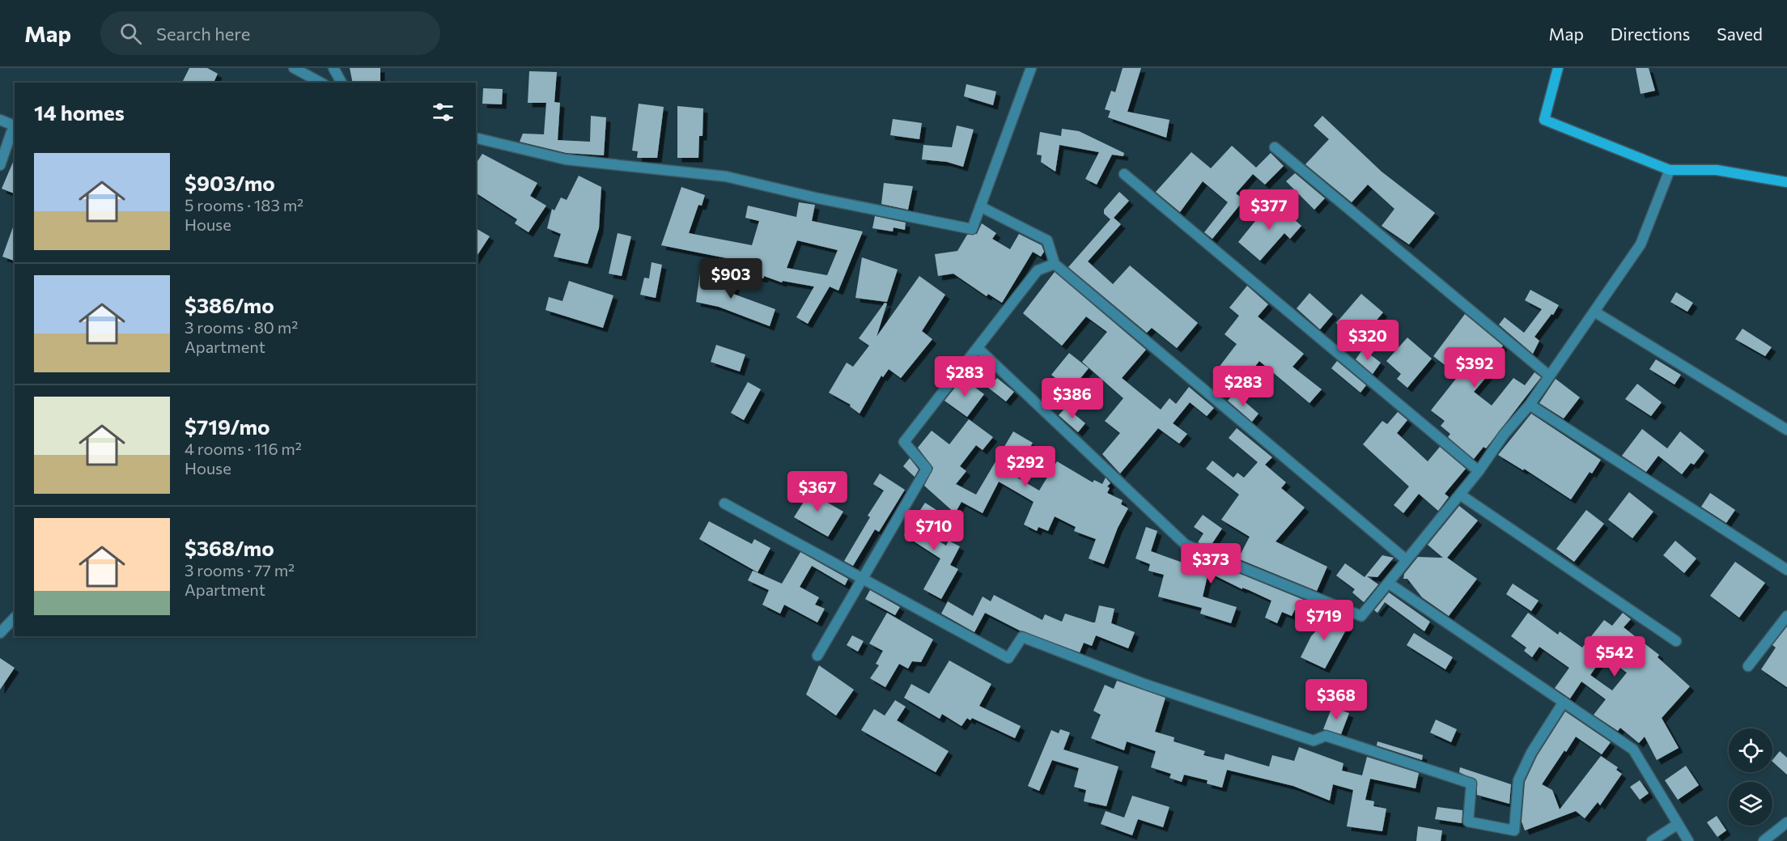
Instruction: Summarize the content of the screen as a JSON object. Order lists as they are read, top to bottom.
{
  "page": {
    "header": "Map",
    "search": "Search here",
    "nav": ["Map", "Directions", "Saved"],
    "heading": "14 homes",
    "list": [
      {
        "name": "$903/mo",
        "note": "5 rooms · 183 m² · House"
      },
      {
        "name": "$386/mo",
        "note": "3 rooms · 80 m² · Apartment"
      },
      {
        "name": "$719/mo",
        "note": "4 rooms · 116 m² · House"
      },
      {
        "name": "$368/mo",
        "note": "3 rooms · 77 m² · Apartment"
      }
    ],
    "price": [
      "$377",
      "$903",
      "$320",
      "$392",
      "$283",
      "$283",
      "$386",
      "$292",
      "$367",
      "$710",
      "$373",
      "$719",
      "$542",
      "$368"
    ]
  }
}
